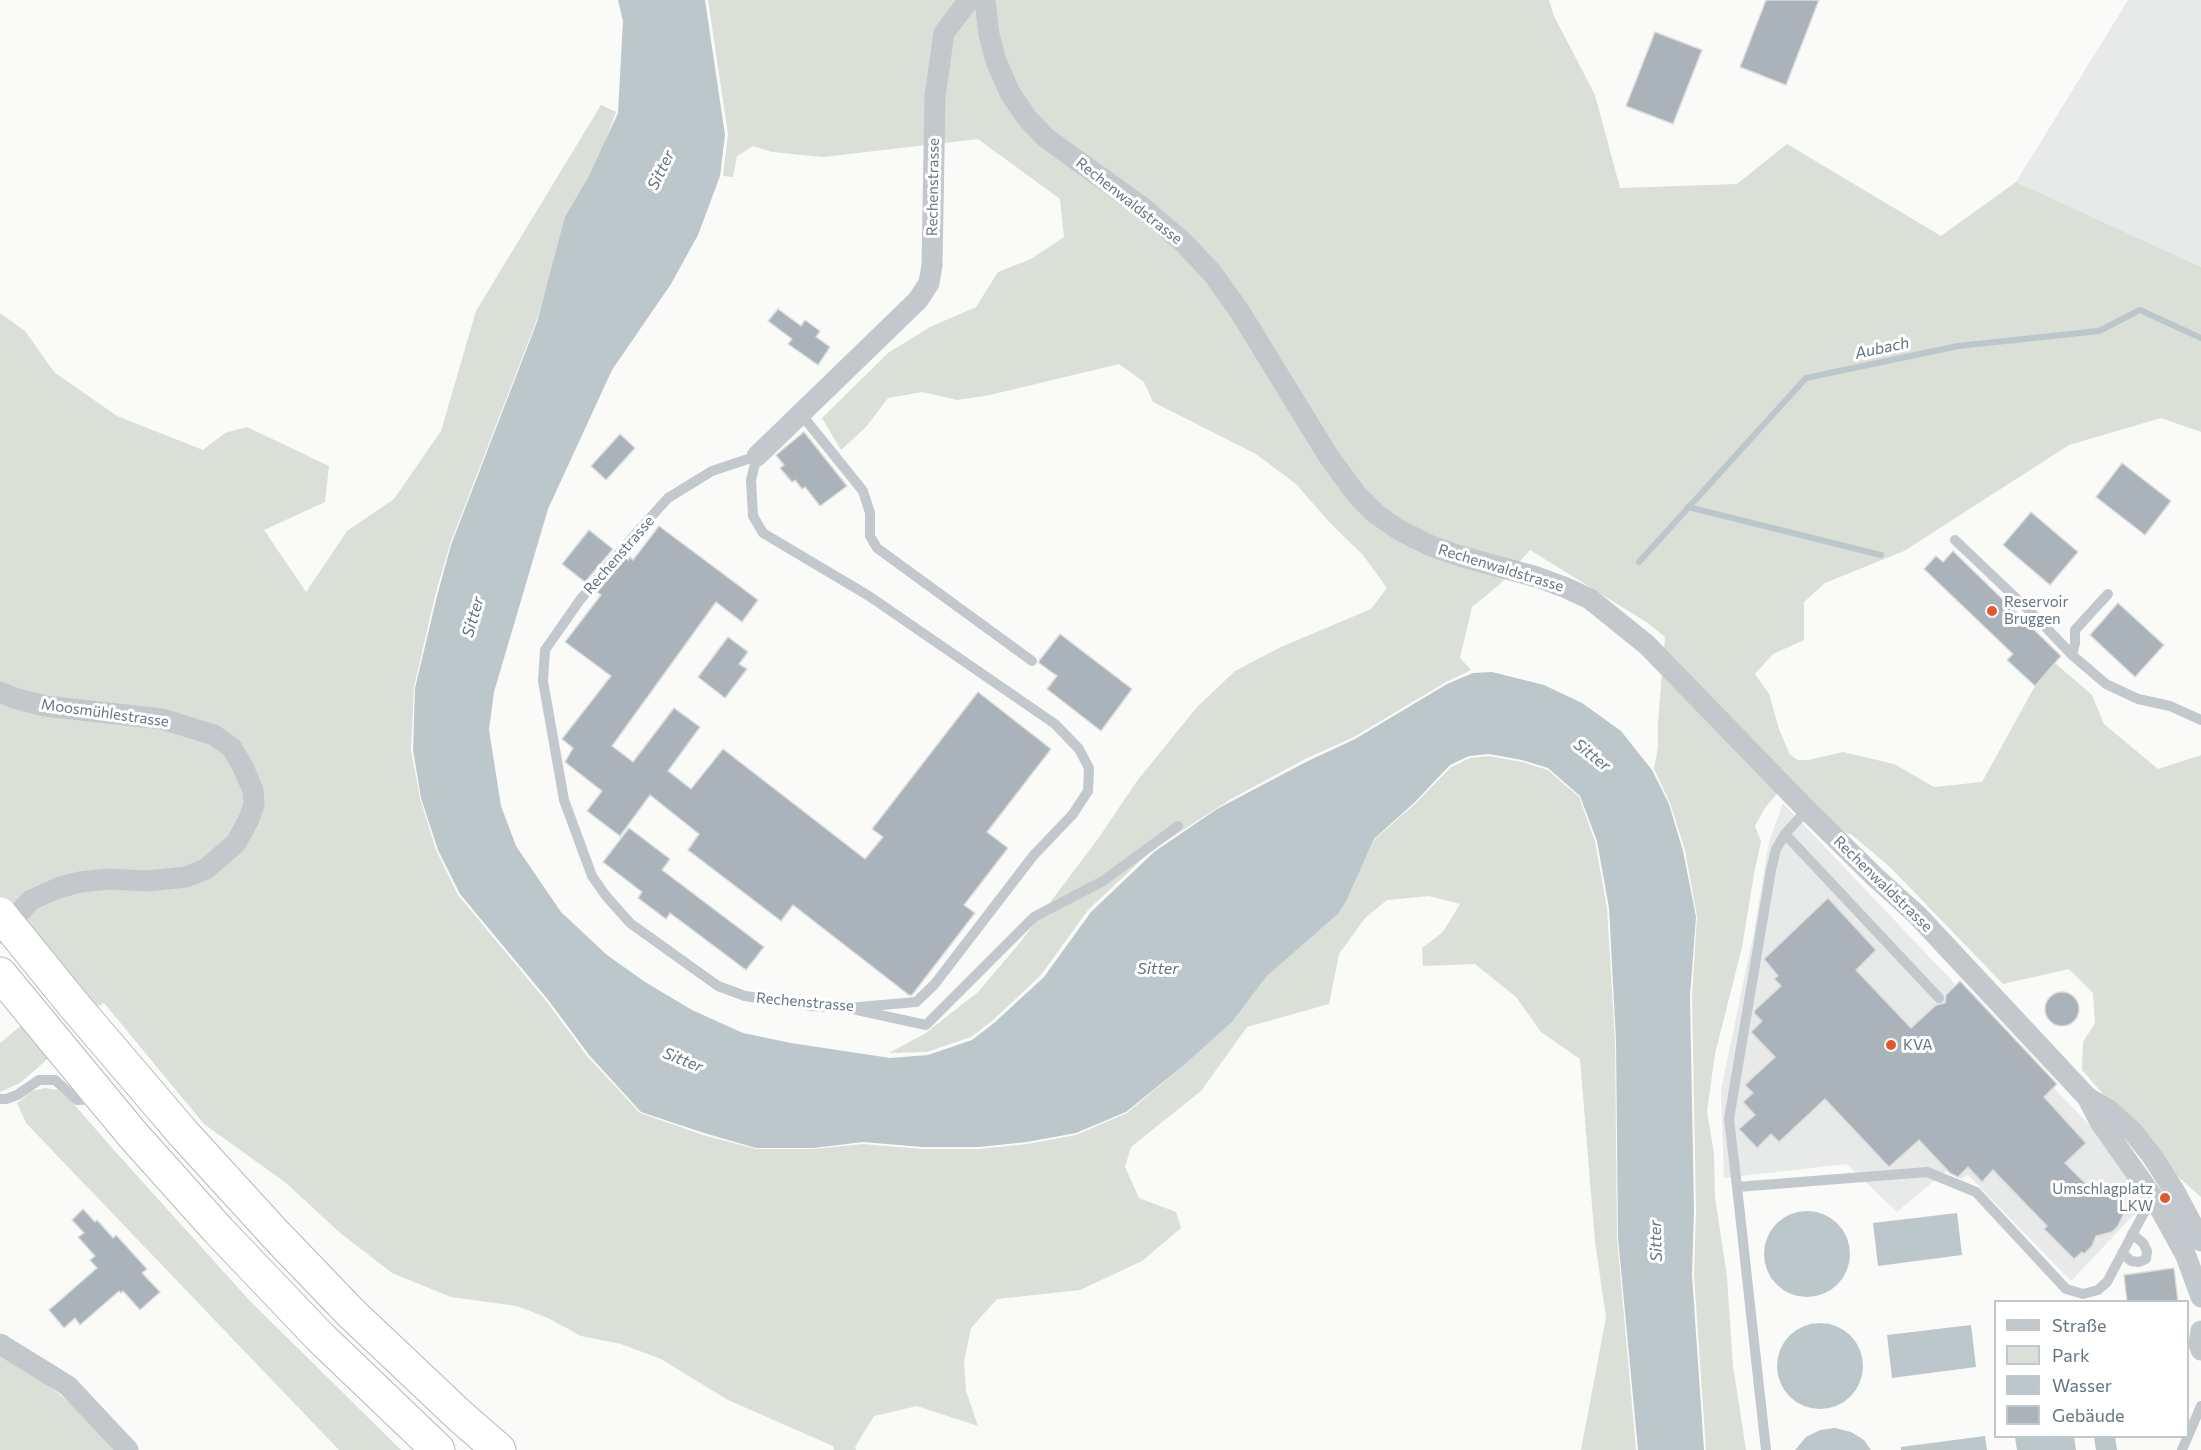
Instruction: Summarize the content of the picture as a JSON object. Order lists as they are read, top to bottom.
{
  "streets": {
    "street": ["Rechenstrasse", "Rechenwaldstrasse", "Moosmühlestrasse"]
  },
  "water": ["Sitter", "Aubach"],
  "places": ["Reservoir Bruggen", "KVA", "Umschlagplatz LKW"],
  "legend": [
    "Straße",
    "Park",
    "Wasser",
    "Gebäude"
  ]
}
